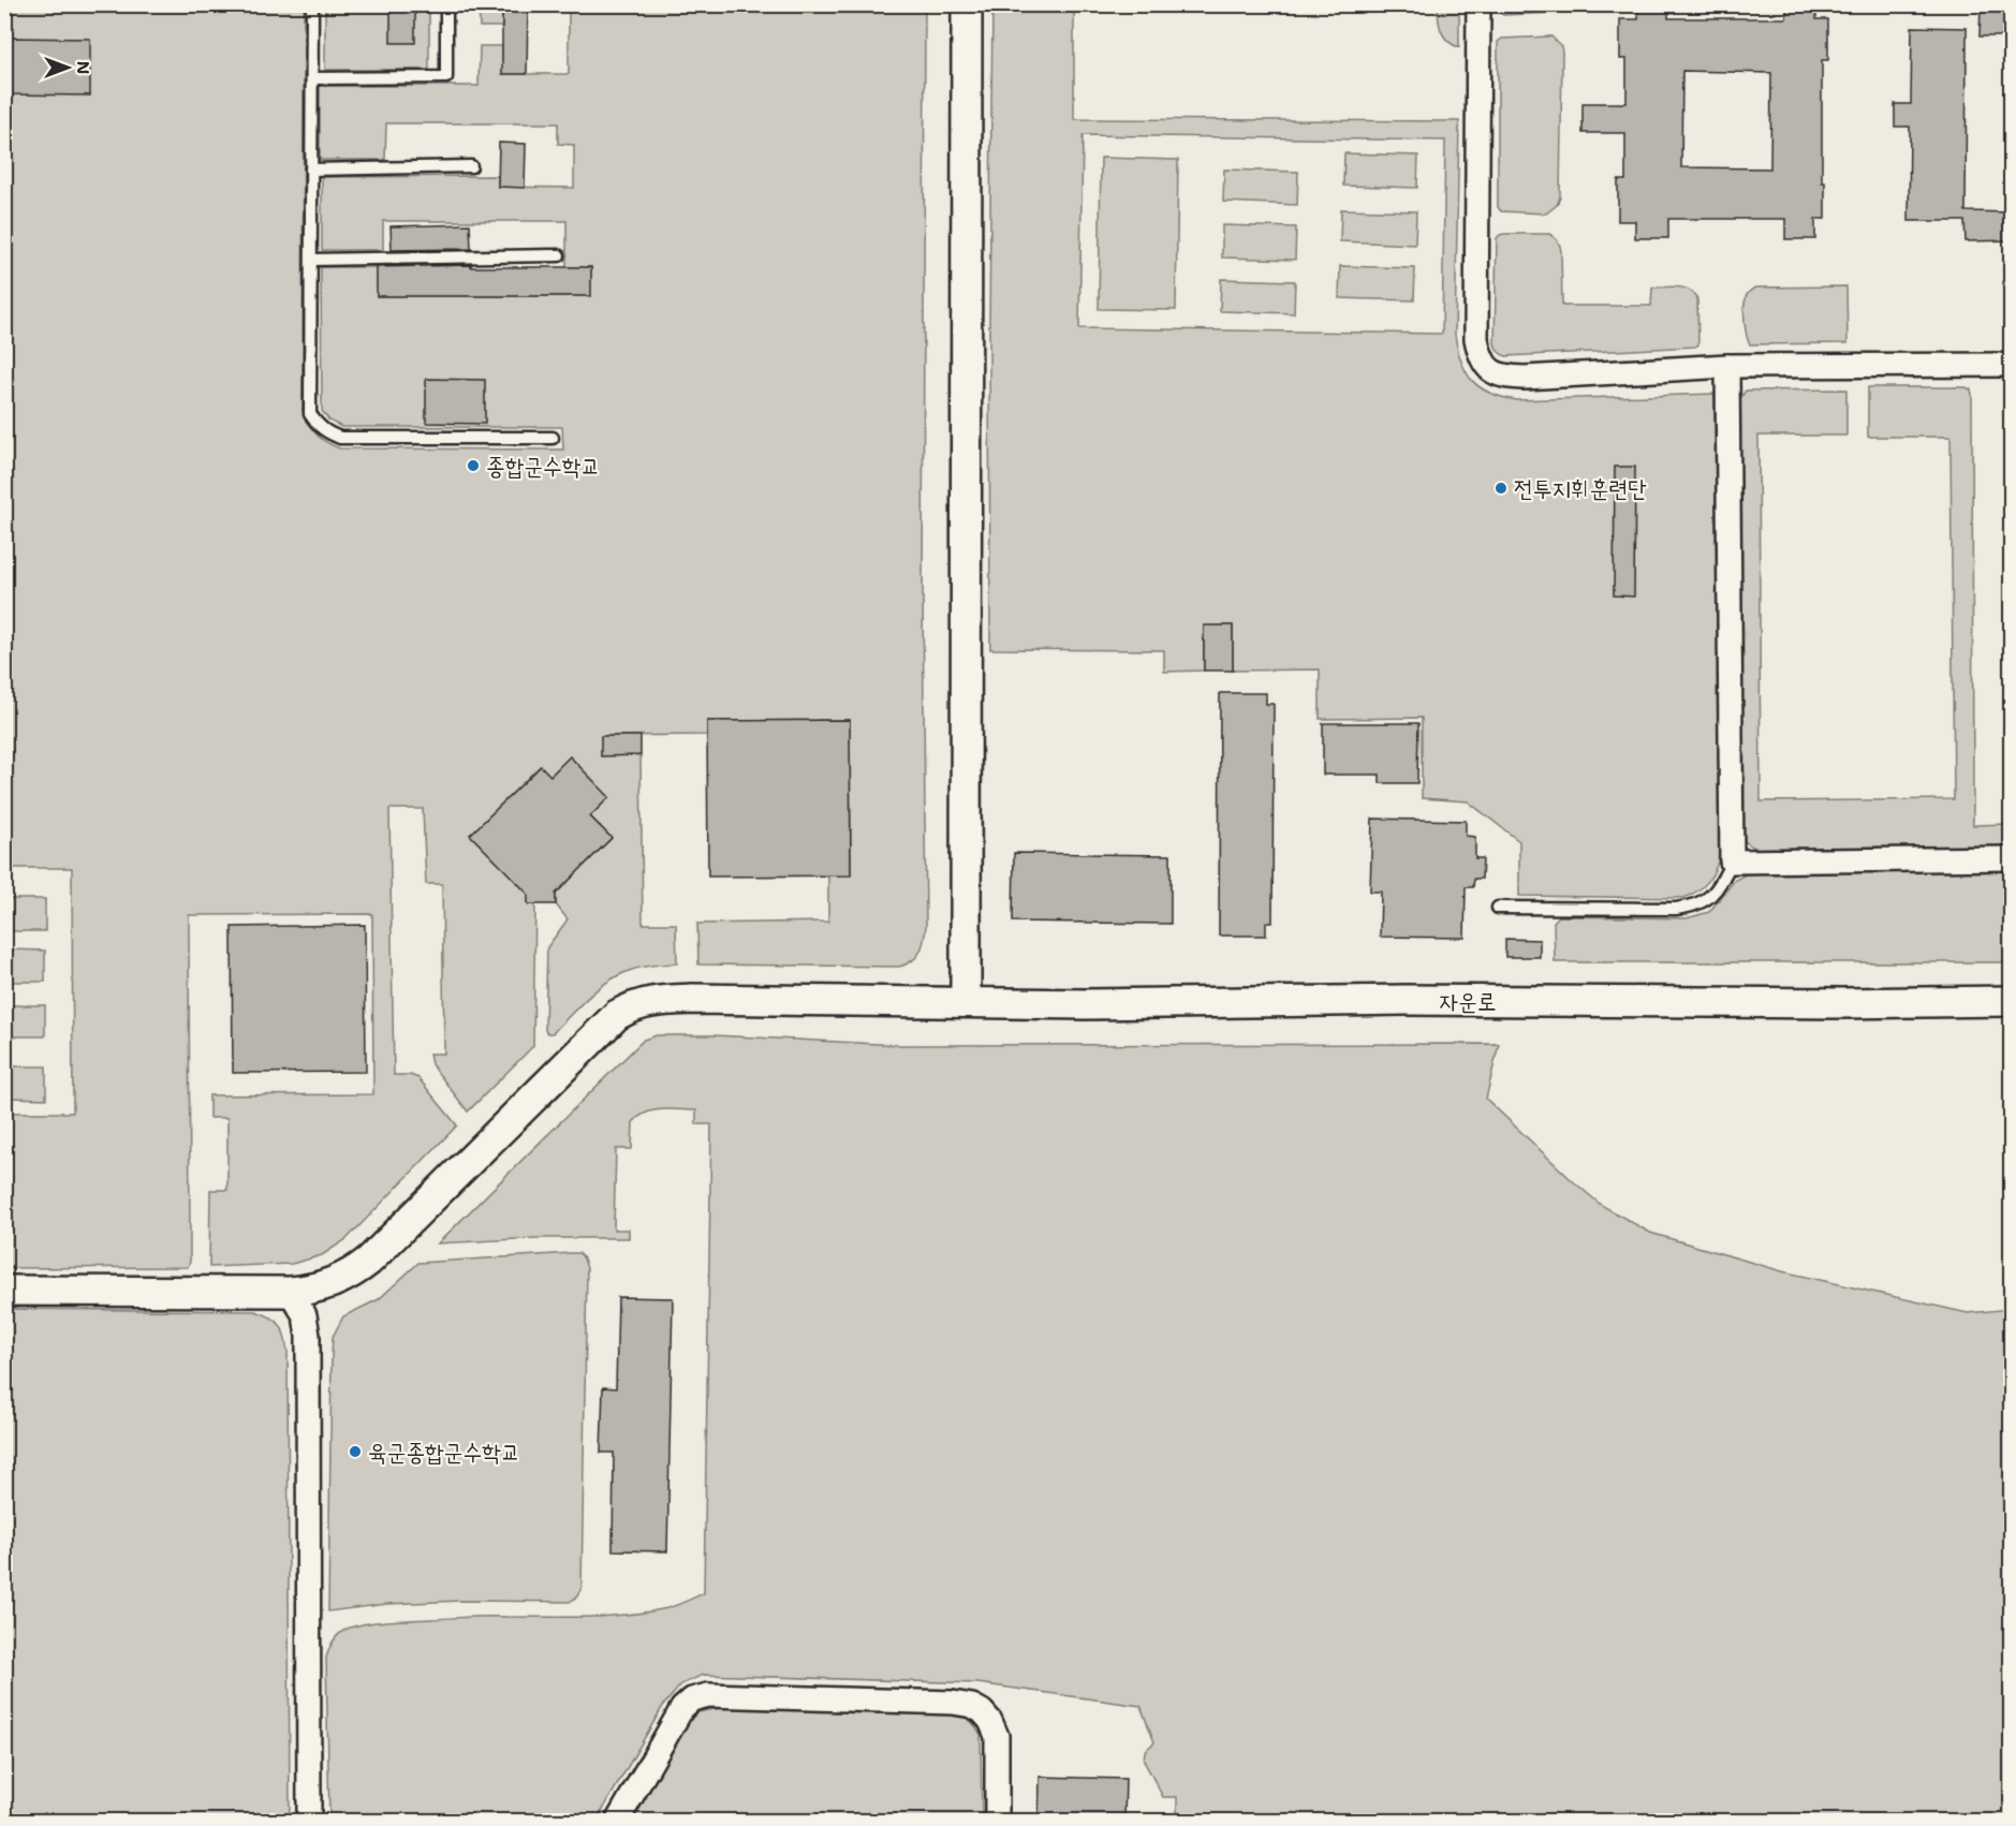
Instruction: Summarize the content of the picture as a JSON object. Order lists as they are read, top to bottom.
{
  "streets": {
    "street": ["자운로"]
  },
  "places": ["종합군수학교", "전투지휘훈련단", "육군종합군수학교"],
  "north": "right"
}
